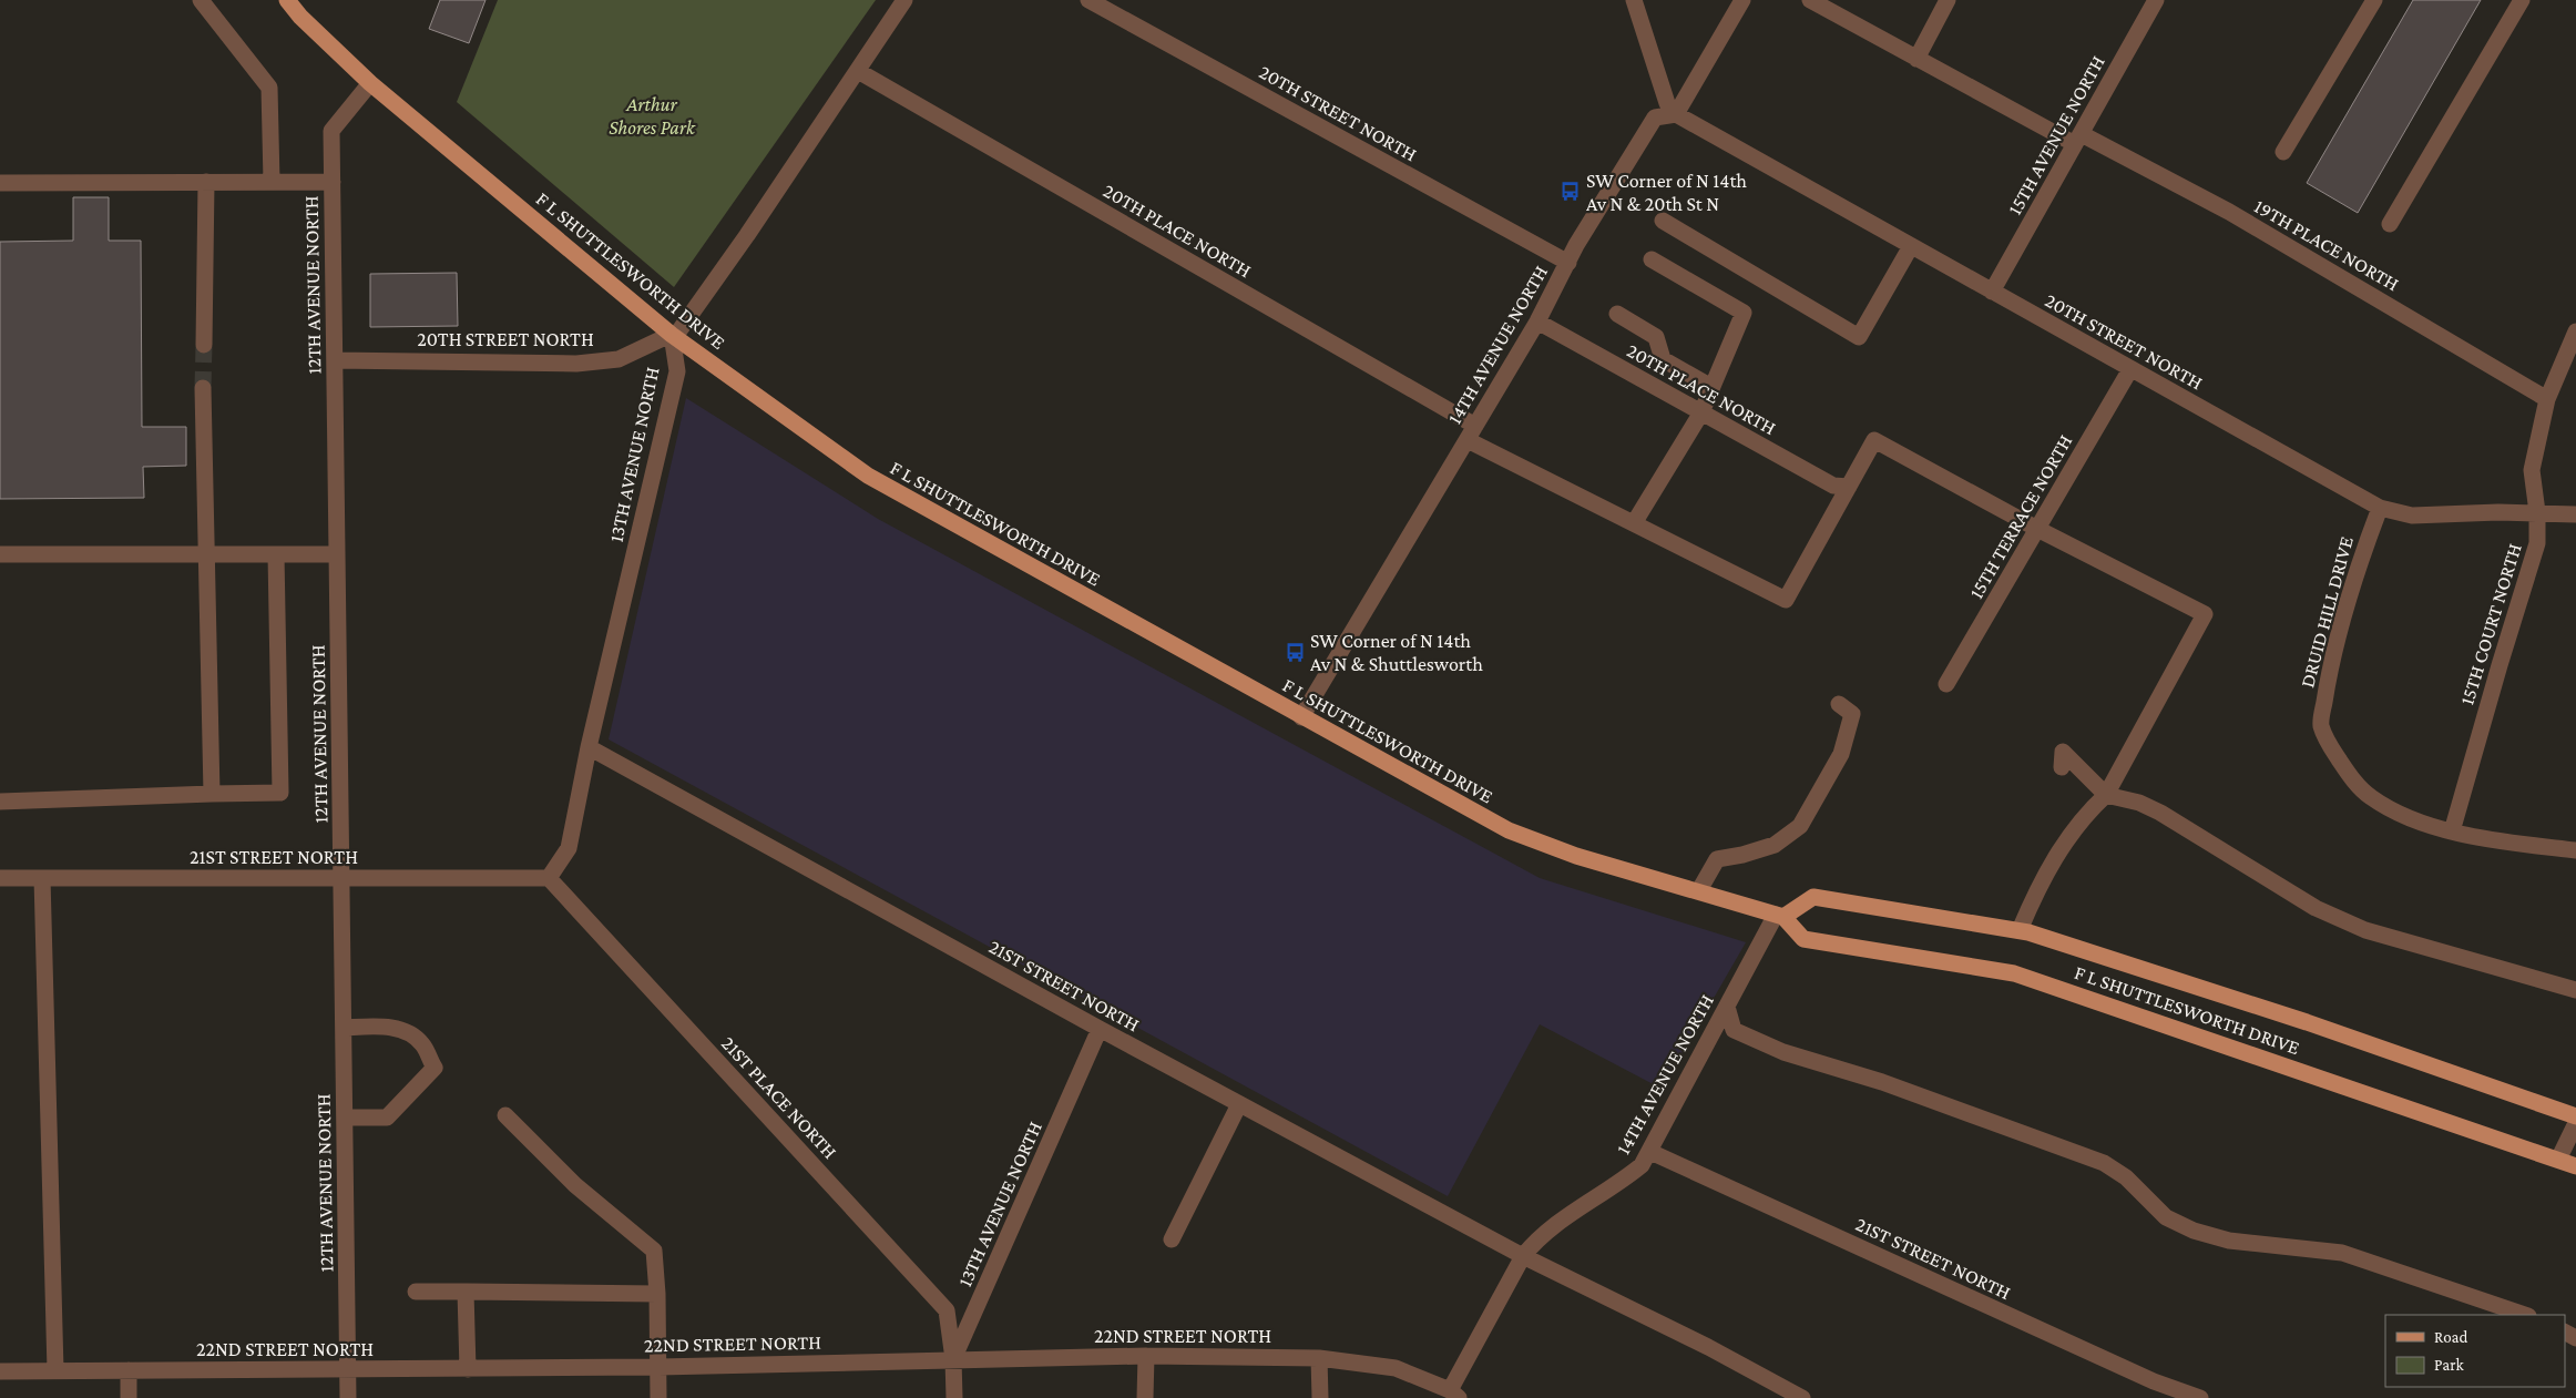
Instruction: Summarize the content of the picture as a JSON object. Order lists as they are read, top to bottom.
{
  "streets": {
    "main road": ["F L SHUTTLESWORTH DRIVE"],
    "street": [
      "20TH STREET NORTH",
      "15TH AVENUE NORTH",
      "20TH PLACE NORTH",
      "19TH PLACE NORTH",
      "12TH AVENUE NORTH",
      "14TH AVENUE NORTH",
      "13TH AVENUE NORTH",
      "15TH TERRACE NORTH",
      "DRUID HILL DRIVE",
      "15TH COURT NORTH",
      "21ST STREET NORTH",
      "21ST PLACE NORTH",
      "22ND STREET NORTH"
    ]
  },
  "crossings": [
    ["20TH STREET NORTH", "15TH AVENUE NORTH"],
    ["20TH STREET NORTH", "F L SHUTTLESWORTH DRIVE"],
    ["20TH STREET NORTH", "12TH AVENUE NORTH"],
    ["20TH STREET NORTH", "14TH AVENUE NORTH"],
    ["20TH STREET NORTH", "13TH AVENUE NORTH"],
    ["20TH STREET NORTH", "15TH TERRACE NORTH"],
    ["20TH STREET NORTH", "DRUID HILL DRIVE"],
    ["20TH STREET NORTH", "15TH COURT NORTH"],
    ["15TH AVENUE NORTH", "19TH PLACE NORTH"],
    ["20TH PLACE NORTH", "14TH AVENUE NORTH"],
    ["19TH PLACE NORTH", "15TH COURT NORTH"],
    ["F L SHUTTLESWORTH DRIVE", "12TH AVENUE NORTH"],
    ["F L SHUTTLESWORTH DRIVE", "14TH AVENUE NORTH"],
    ["F L SHUTTLESWORTH DRIVE", "13TH AVENUE NORTH"],
    ["12TH AVENUE NORTH", "21ST STREET NORTH"],
    ["12TH AVENUE NORTH", "22ND STREET NORTH"],
    ["14TH AVENUE NORTH", "21ST STREET NORTH"],
    ["14TH AVENUE NORTH", "22ND STREET NORTH"],
    ["13TH AVENUE NORTH", "21ST STREET NORTH"],
    ["13TH AVENUE NORTH", "21ST PLACE NORTH"],
    ["13TH AVENUE NORTH", "22ND STREET NORTH"],
    ["DRUID HILL DRIVE", "15TH COURT NORTH"],
    ["21ST STREET NORTH", "21ST PLACE NORTH"],
    ["21ST PLACE NORTH", "22ND STREET NORTH"]
  ],
  "parks": ["Arthur Shores Park"],
  "places": {
    "bus stop": ["SW Corner of N 14th Av N & 20th St N", "SW Corner of N 14th Av N & Shuttlesworth"]
  },
  "legend": ["Road", "Park"]
}
